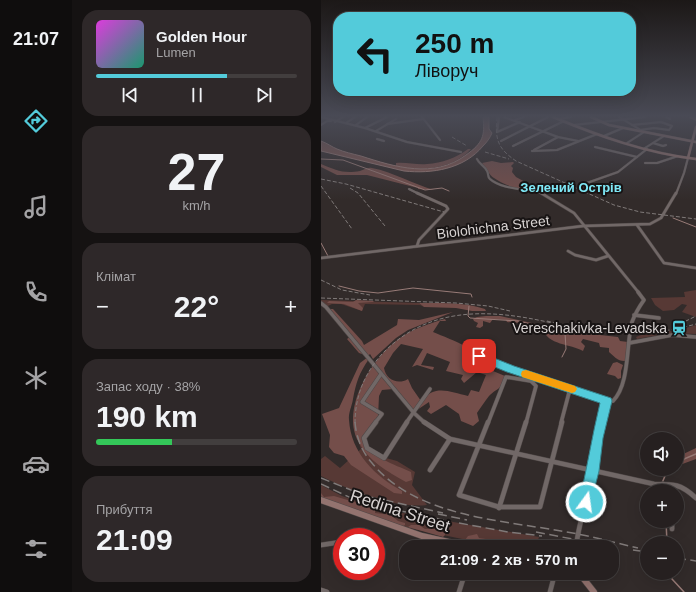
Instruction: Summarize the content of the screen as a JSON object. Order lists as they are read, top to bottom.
{
  "streets": {
    "street": ["Biolohichna Street", "Redina Street"]
  },
  "districts": ["Зелений Острів"],
  "places": {
    "station": ["Vereschakivka-Levadska"]
  },
  "page": {
    "tabs": "21:07",
    "turn": ["250 m", "Ліворуч"],
    "song": ["Golden Hour", "Lumen"],
    "tile": [
      ["27", "km/h"],
      "Клімат",
      ["Запас ходу · 38%", "190 km"],
      ["Прибуття", "21:09"]
    ],
    "heat": ["−", "22°", "+"],
    "map_buttons": ["+", "−"],
    "limit": "30",
    "trip": "21:09 · 2 хв · 570 m"
  }
}
